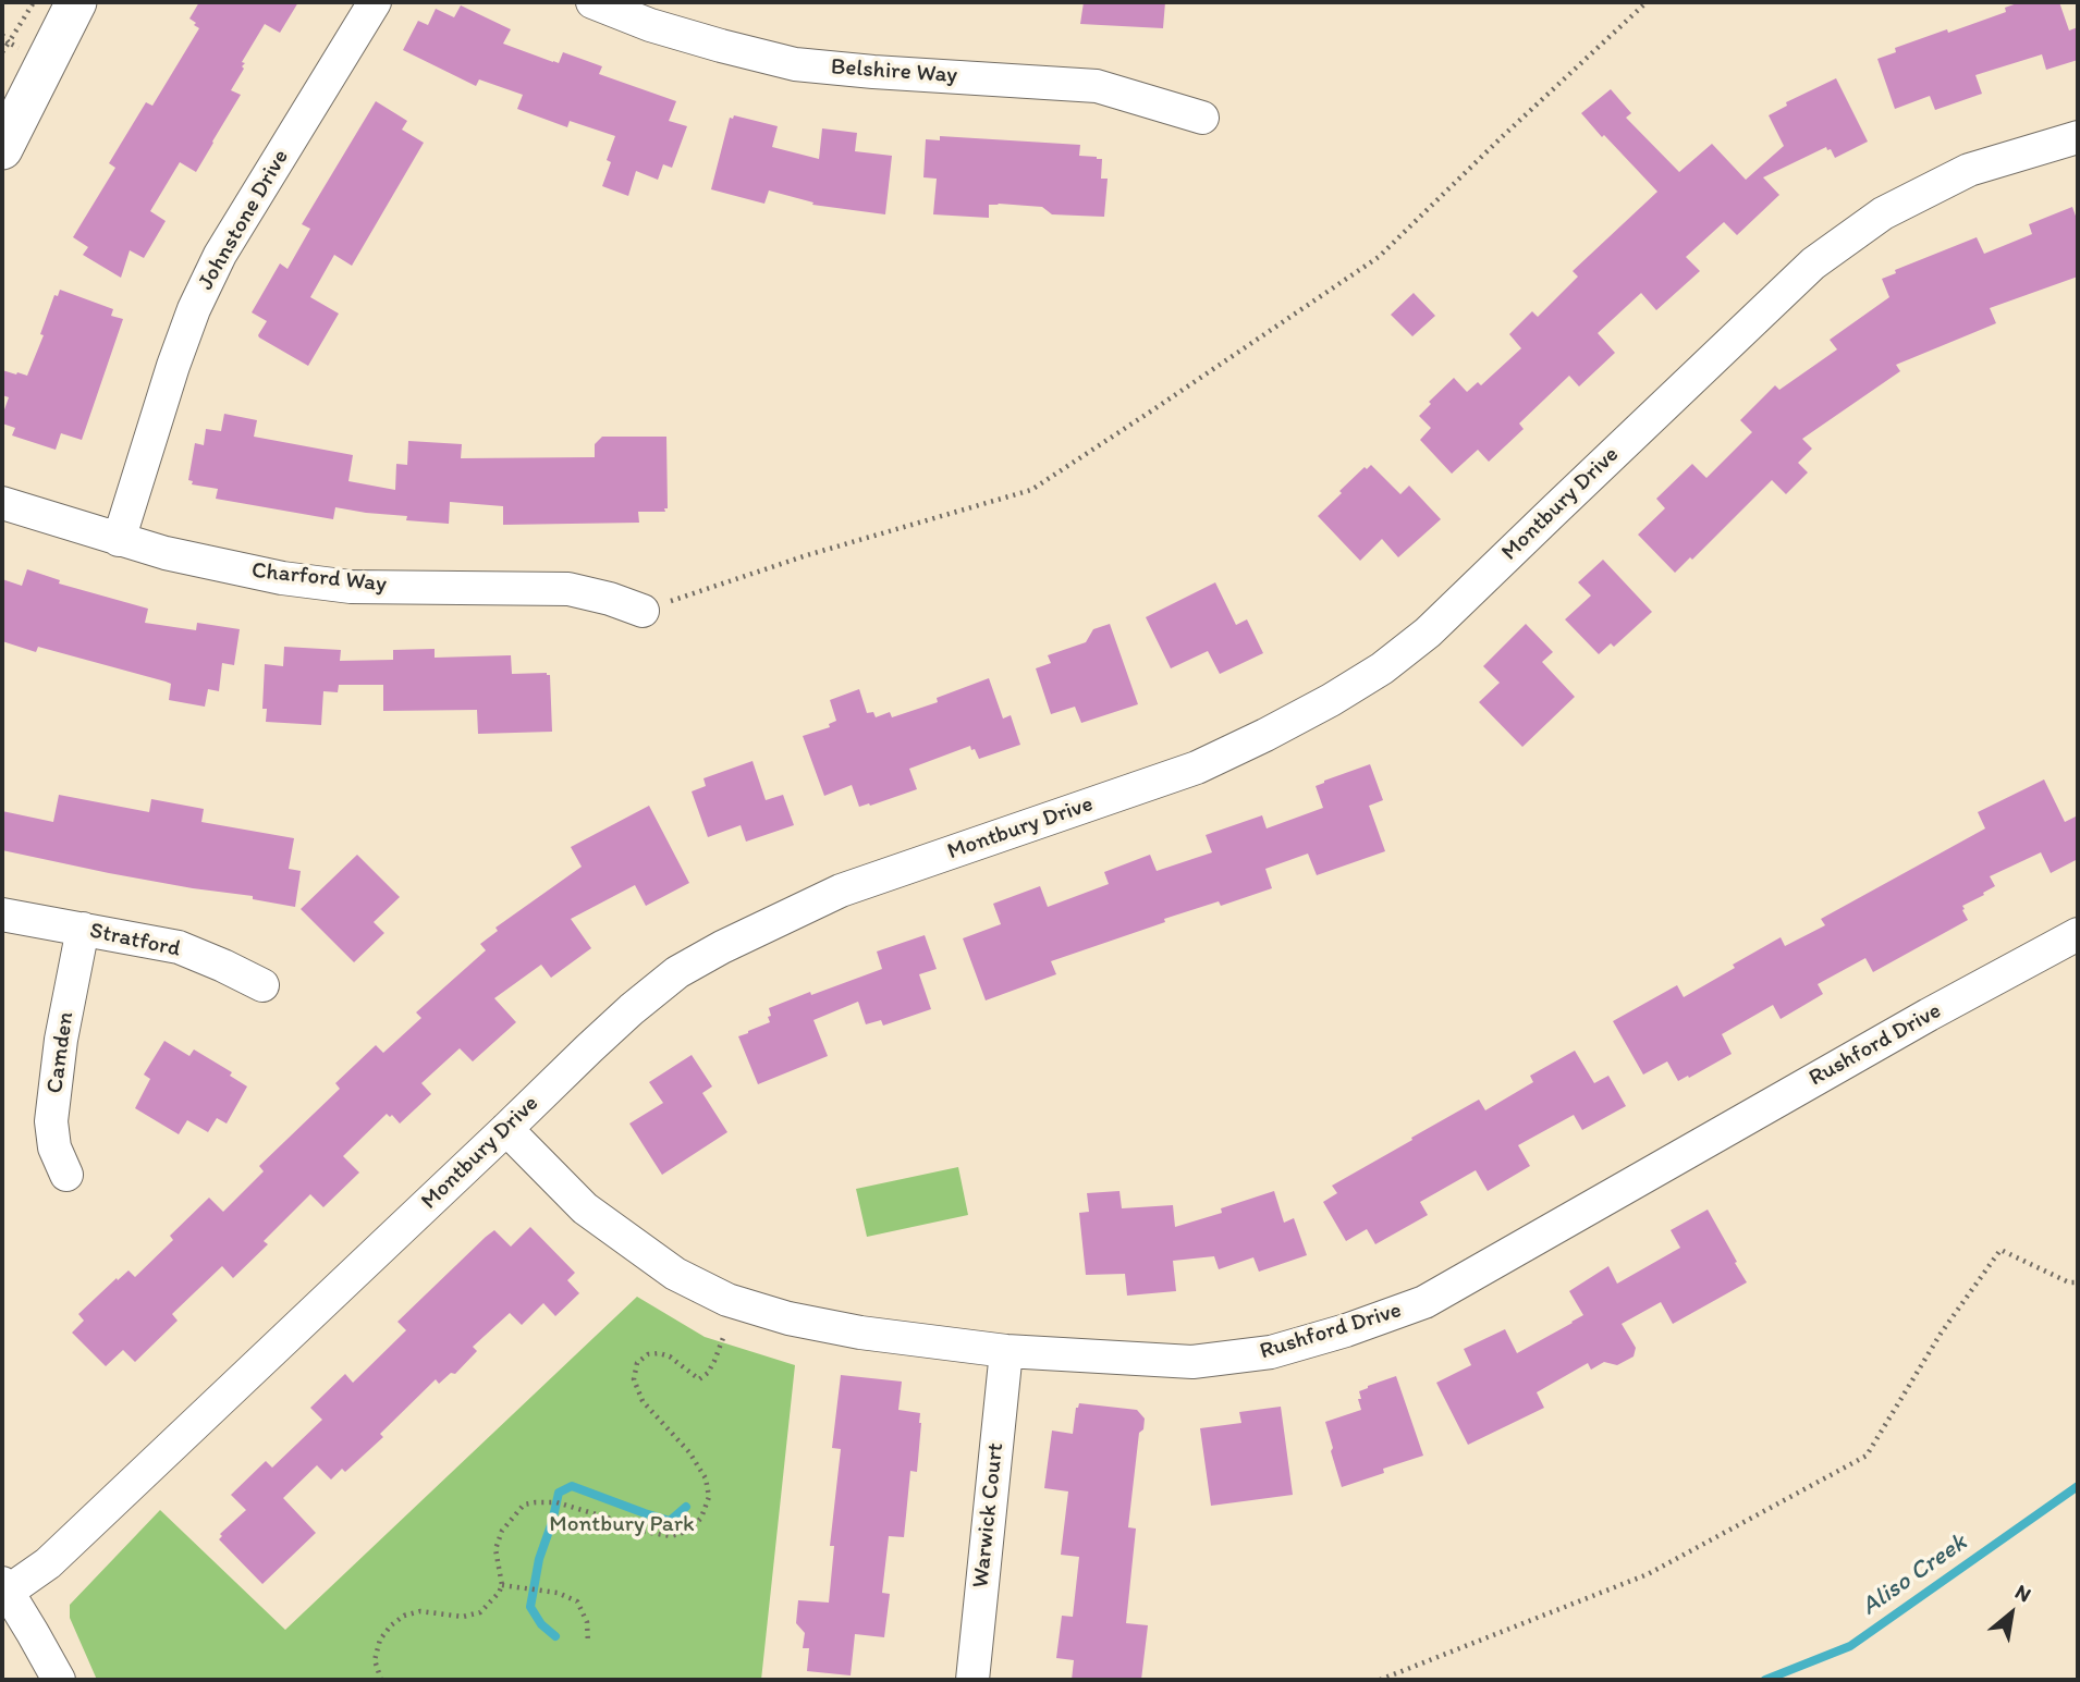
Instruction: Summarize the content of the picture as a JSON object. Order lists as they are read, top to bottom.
{
  "streets": {
    "street": [
      "Belshire Way",
      "Johnstone Drive",
      "Montbury Drive",
      "Charford Way",
      "Stratford",
      "Rushford Drive",
      "Camden",
      "Warwick Court"
    ]
  },
  "crossings": [
    ["Johnstone Drive", "Charford Way"],
    ["Montbury Drive", "Rushford Drive"],
    ["Stratford", "Camden"],
    ["Rushford Drive", "Warwick Court"]
  ],
  "water": ["Aliso Creek"],
  "parks": ["Montbury Park"],
  "north": "top right"
}
